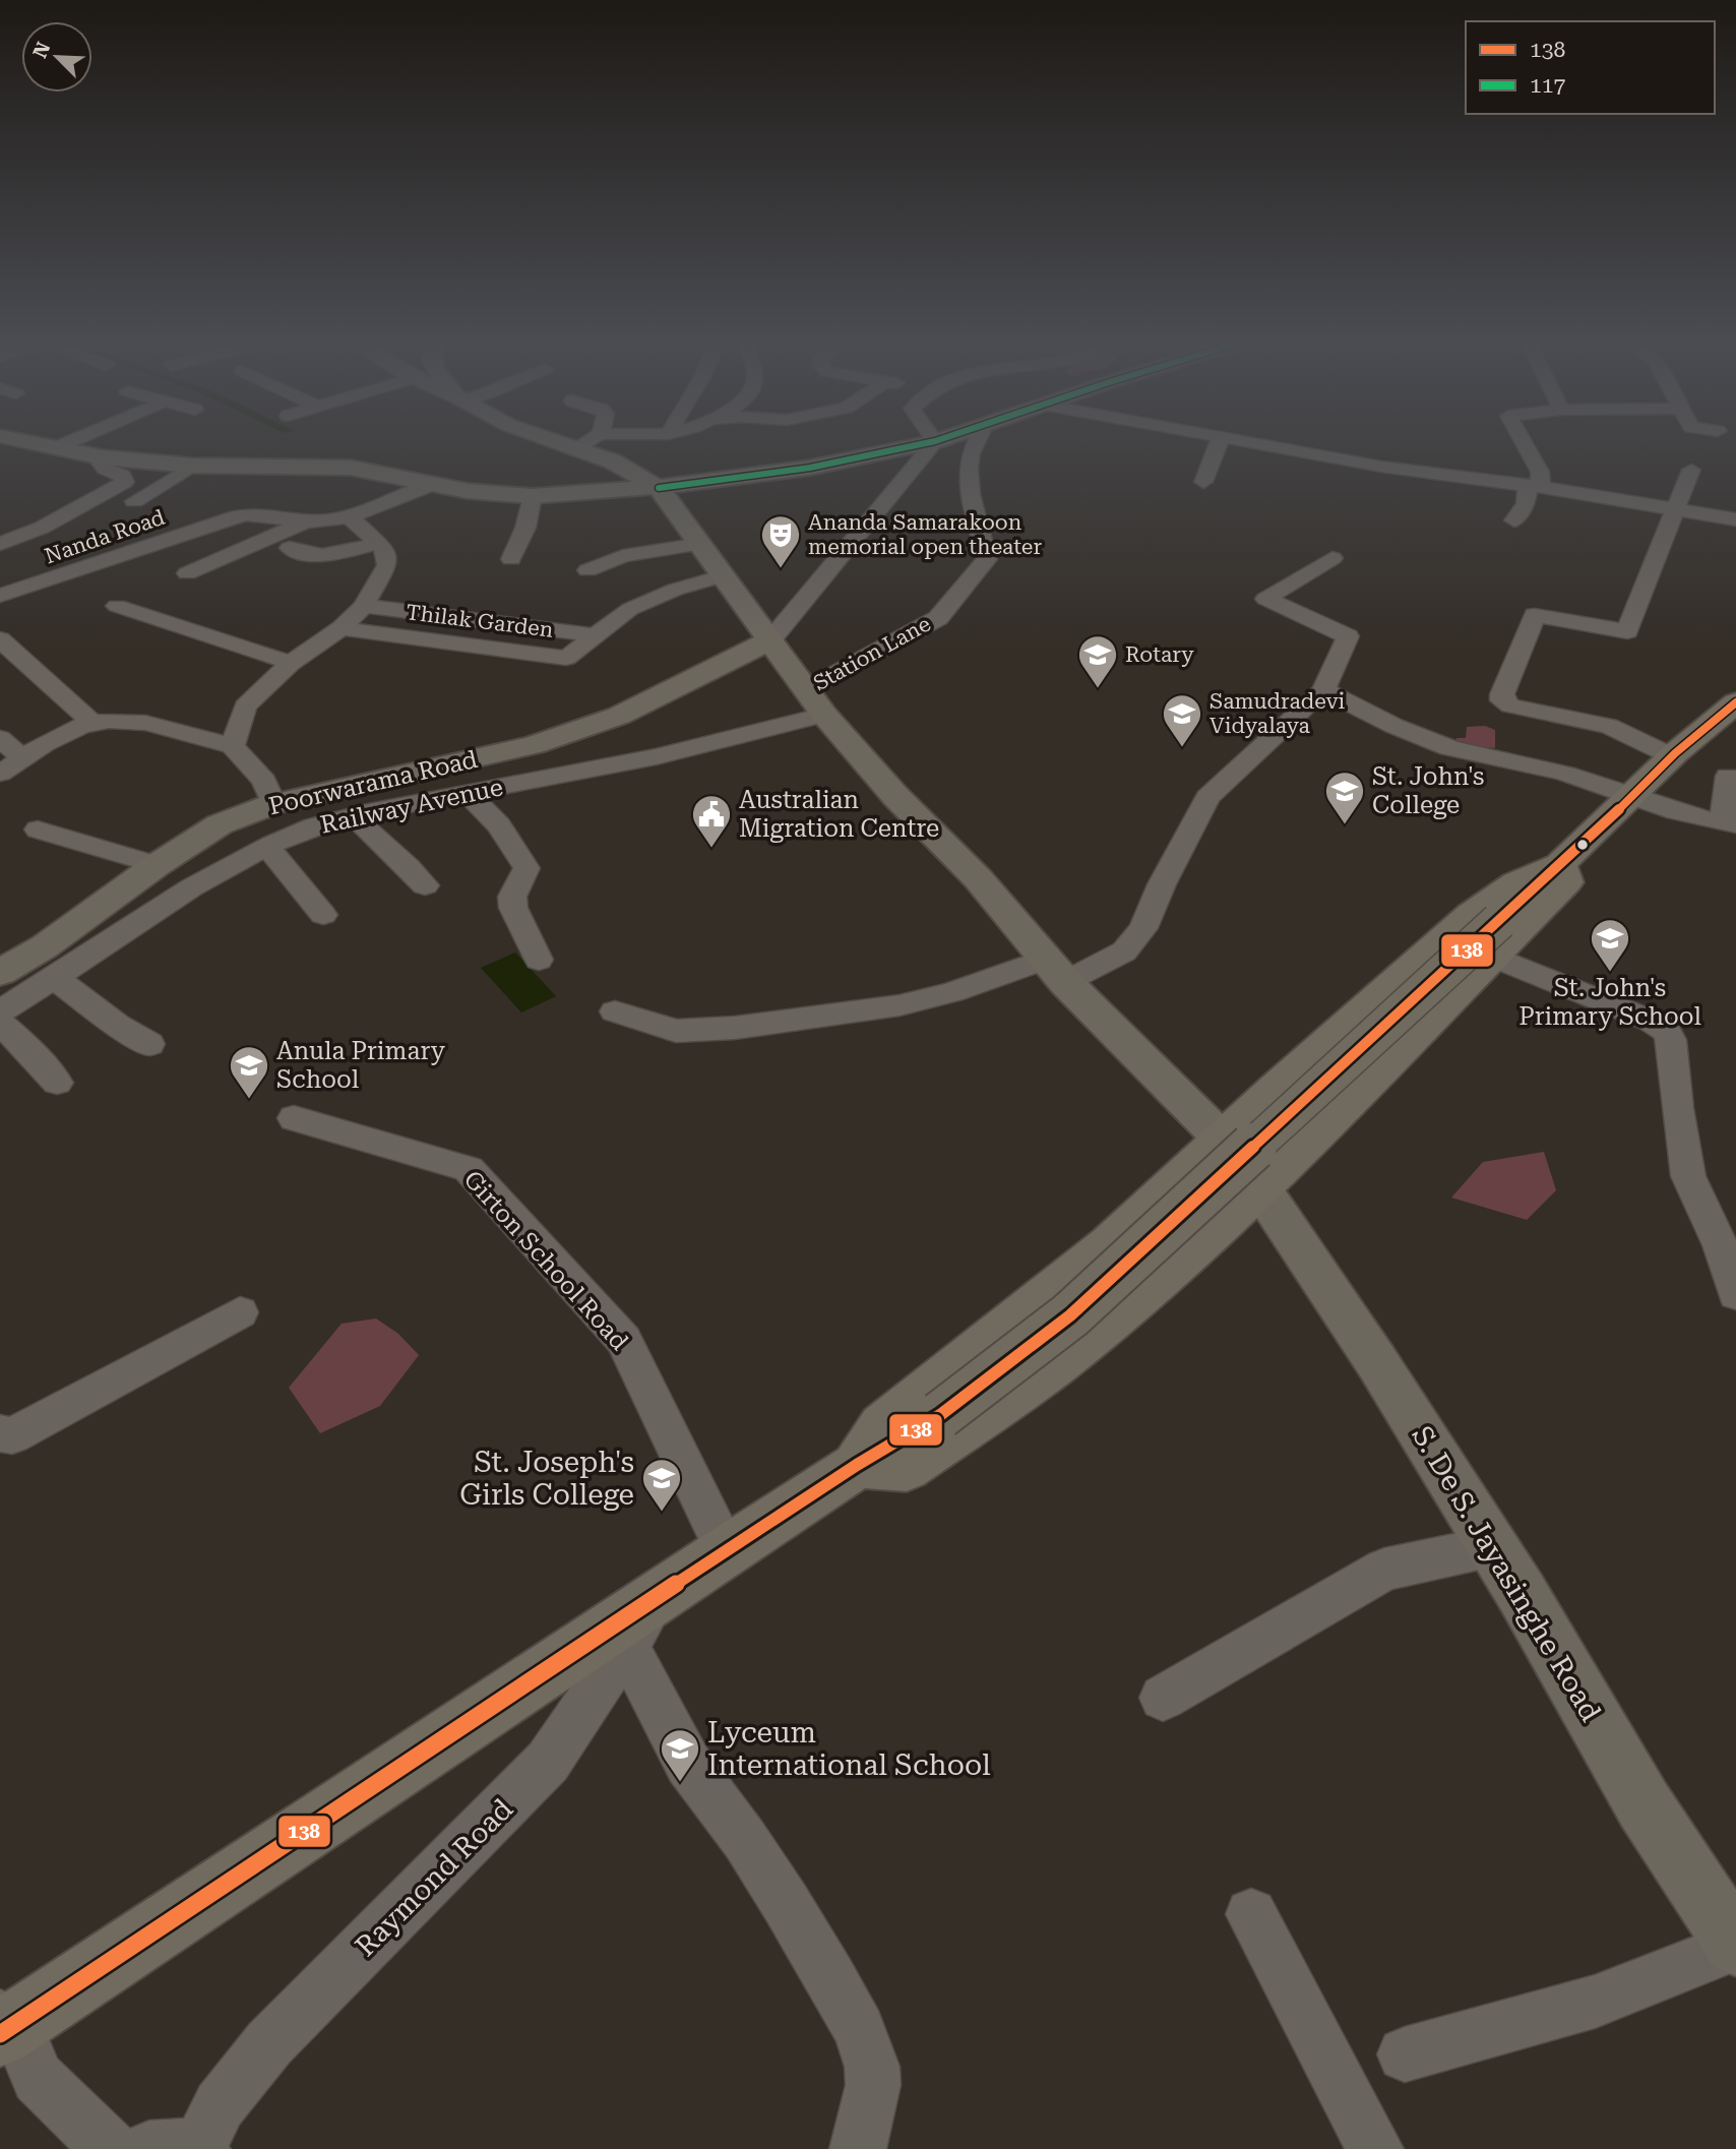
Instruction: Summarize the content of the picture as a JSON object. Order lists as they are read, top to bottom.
{
  "streets": {
    "main road": ["Poorwarama Road", "S. De S. Jayasinghe Road"],
    "street": [
      "Nanda Road",
      "Thilak Garden",
      "Station Lane",
      "Railway Avenue",
      "Girton School Road",
      "Raymond Road"
    ]
  },
  "crossings": [
    ["Station Lane", "S. De S. Jayasinghe Road"],
    ["Poorwarama Road", "S. De S. Jayasinghe Road"],
    ["Railway Avenue", "S. De S. Jayasinghe Road"]
  ],
  "places": {
    "theatre": ["Ananda Samarakoon memorial open theater"],
    "school or university": [
      "Rotary",
      "Samudradevi Vidyalaya",
      "St. John's College",
      "St. John's Primary School",
      "Anula Primary School",
      "St. Joseph's Girls College",
      "Lyceum International School"
    ],
    "public building": ["Australian Migration Centre"]
  },
  "lines": ["transit line 117", "transit line 138"],
  "legend": ["138", "117"],
  "north": "top left"
}
